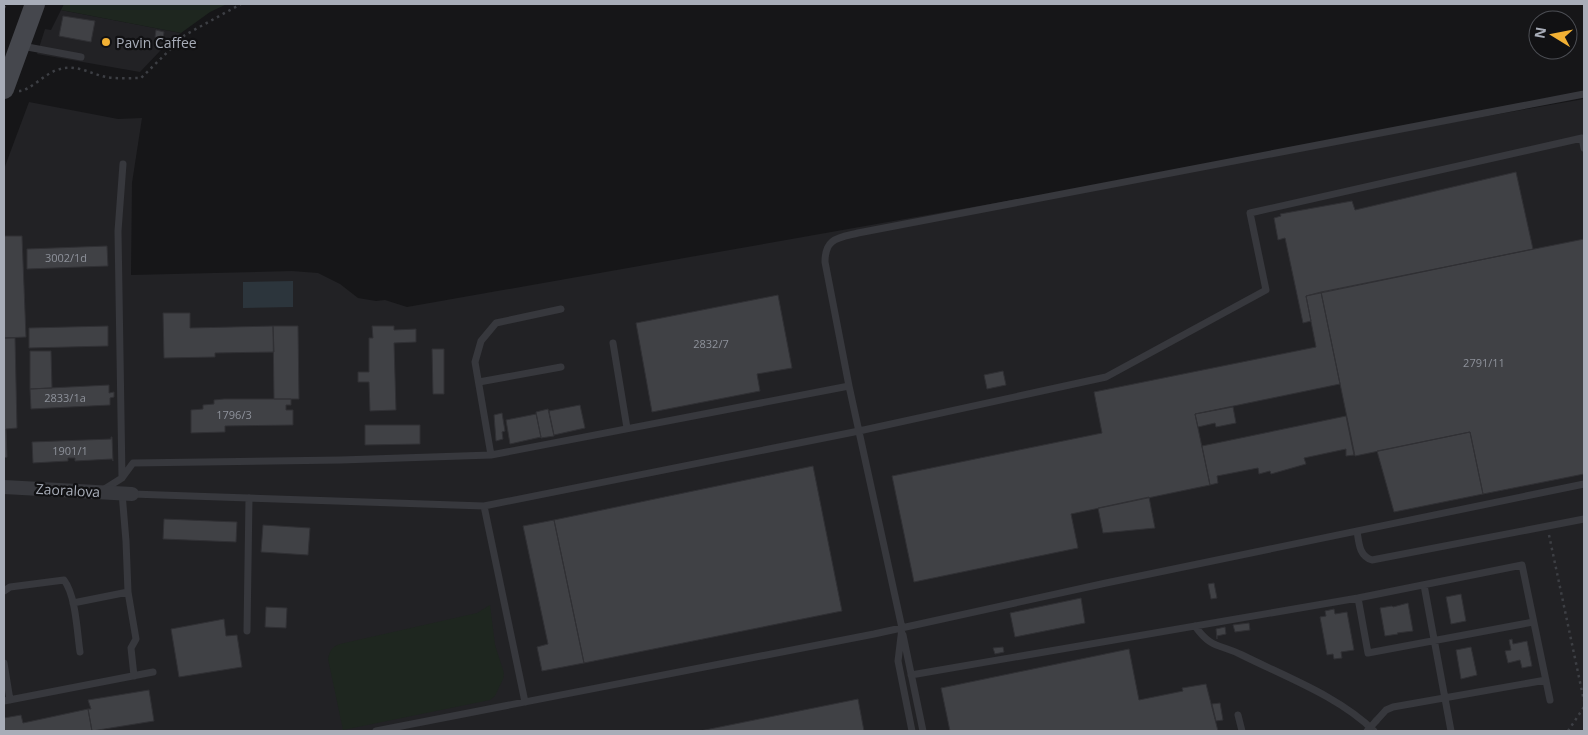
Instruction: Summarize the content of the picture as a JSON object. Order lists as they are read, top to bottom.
{
  "streets": {
    "street": ["Zaoralova"]
  },
  "places": ["Pavin Caffee"],
  "house_numbers": [
    "3002/1d",
    "2832/7",
    "2791/11",
    "2833/1a",
    "1796/3",
    "1901/1"
  ],
  "north": "left"
}
